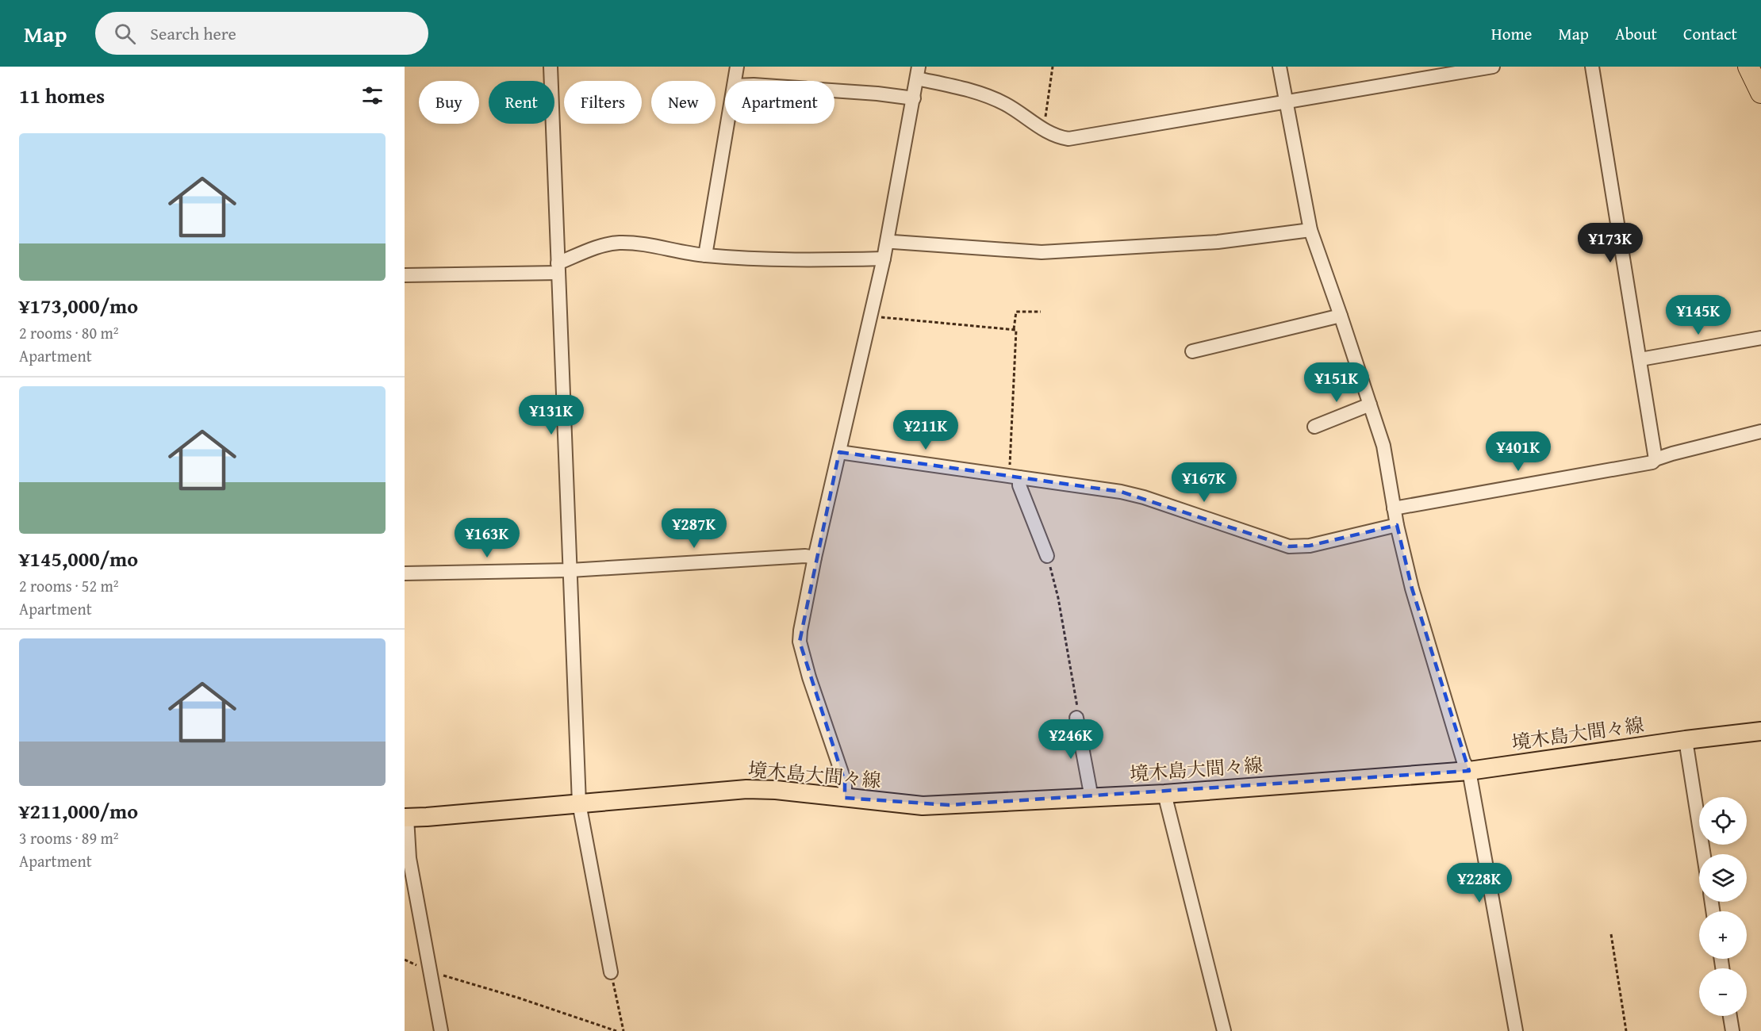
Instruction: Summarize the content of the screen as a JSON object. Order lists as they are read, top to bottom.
{
  "streets": {
    "main road": ["境木島大間々線"]
  },
  "page": {
    "header": "Map",
    "search": "Search here",
    "nav": [
      "Home",
      "Map",
      "About",
      "Contact"
    ],
    "heading": "11 homes",
    "chip": [
      "Buy",
      "Rent",
      "Filters",
      "New",
      "Apartment"
    ],
    "list": [
      {
        "name": "¥173,000/mo",
        "note": "2 rooms · 80 m² · Apartment"
      },
      {
        "name": "¥145,000/mo",
        "note": "2 rooms · 52 m² · Apartment"
      },
      {
        "name": "¥211,000/mo",
        "note": "3 rooms · 89 m² · Apartment"
      }
    ],
    "price": [
      "¥173K",
      "¥145K",
      "¥151K",
      "¥131K",
      "¥211K",
      "¥401K",
      "¥167K",
      "¥287K",
      "¥163K",
      "¥246K",
      "¥228K"
    ],
    "map_buttons": ["+", "−"]
  }
}
